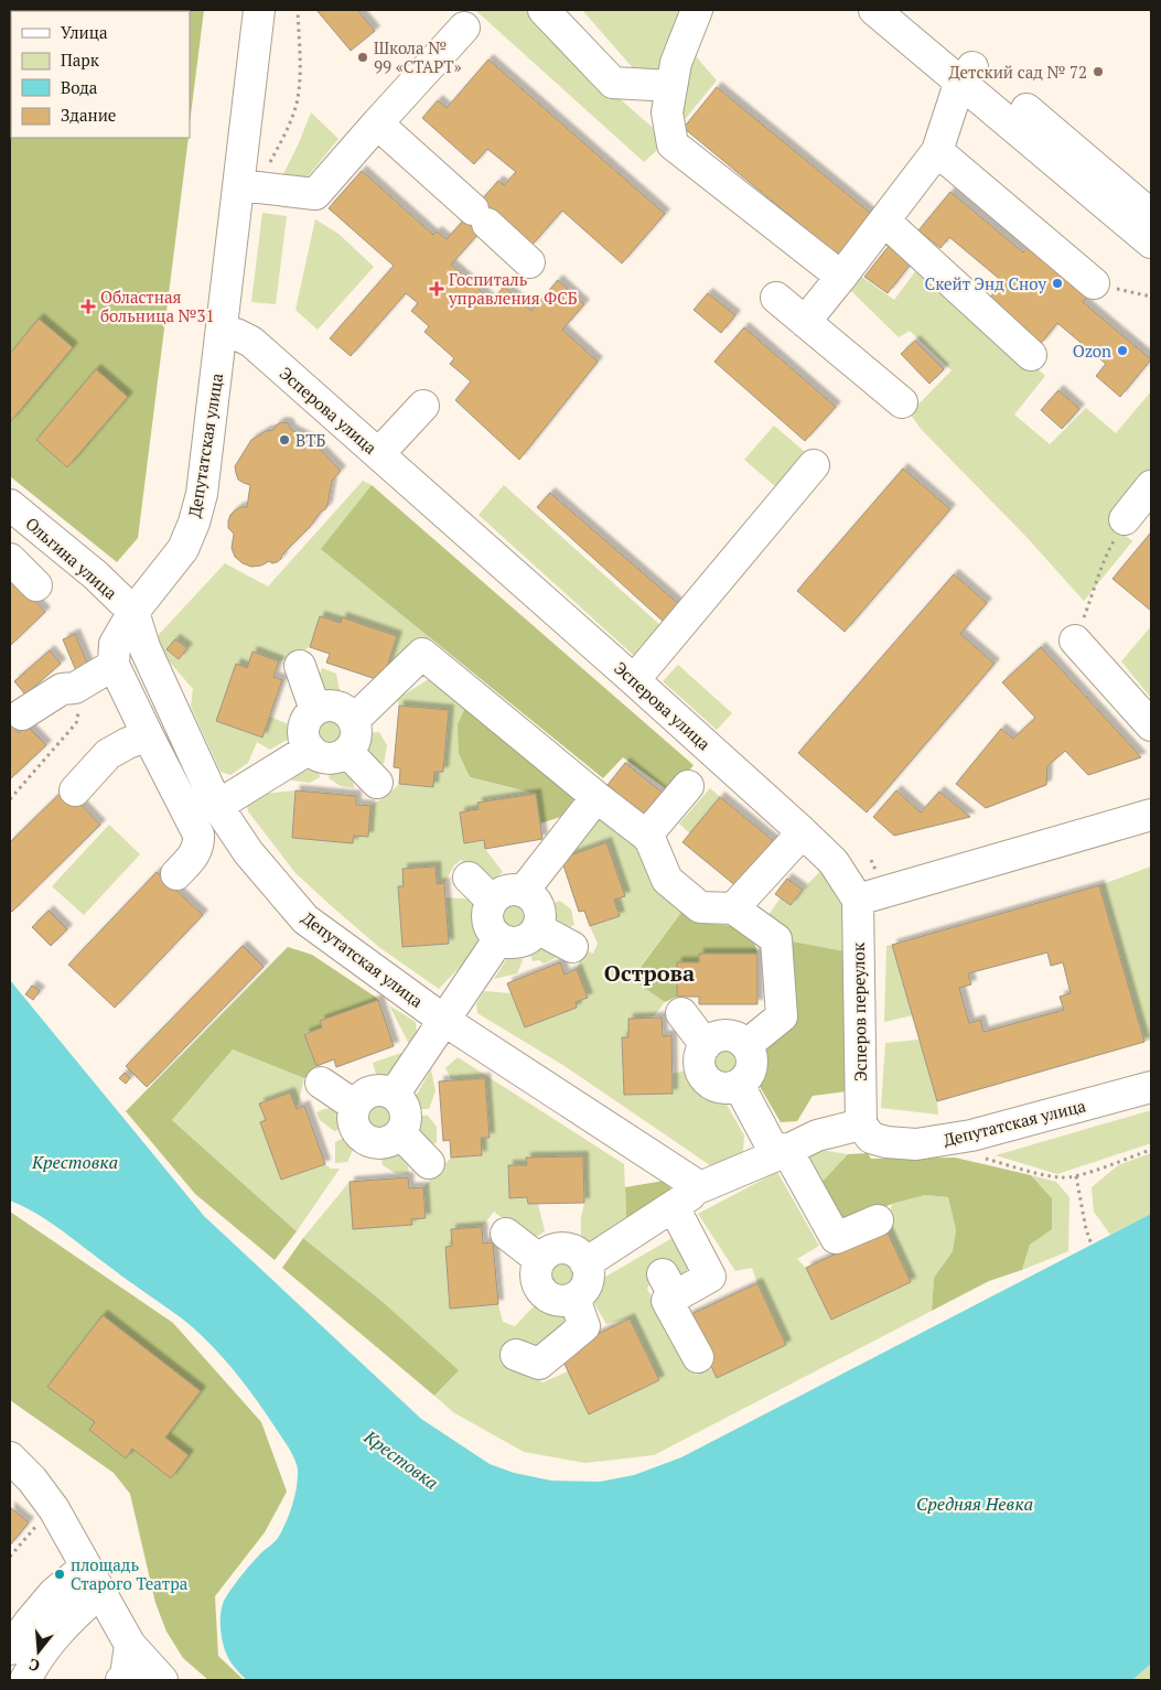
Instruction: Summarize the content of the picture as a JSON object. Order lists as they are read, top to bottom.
{
  "streets": {
    "street": [
      "Эсперова улица",
      "Депутатская улица",
      "Ольгина улица",
      "Эсперов переулок"
    ]
  },
  "crossings": [
    ["Эсперова улица", "Депутатская улица"],
    ["Эсперова улица", "Эсперов переулок"],
    ["Депутатская улица", "Ольгина улица"],
    ["Депутатская улица", "Эсперов переулок"]
  ],
  "districts": ["Острова"],
  "water": ["Крестовка", "Средняя Невка"],
  "places": {
    "other": [
      "Школа № 99 «СТАРТ»",
      "Детский сад № 72",
      "Скейт Энд Сноу",
      "Ozon",
      "ВТБ",
      "площадь Старого Театра"
    ],
    "health": ["Госпиталь управления ФСБ", "Областная больница №31"]
  },
  "legend": [
    "Улица",
    "Парк",
    "Вода",
    "Здание"
  ],
  "north": "bottom"
}
